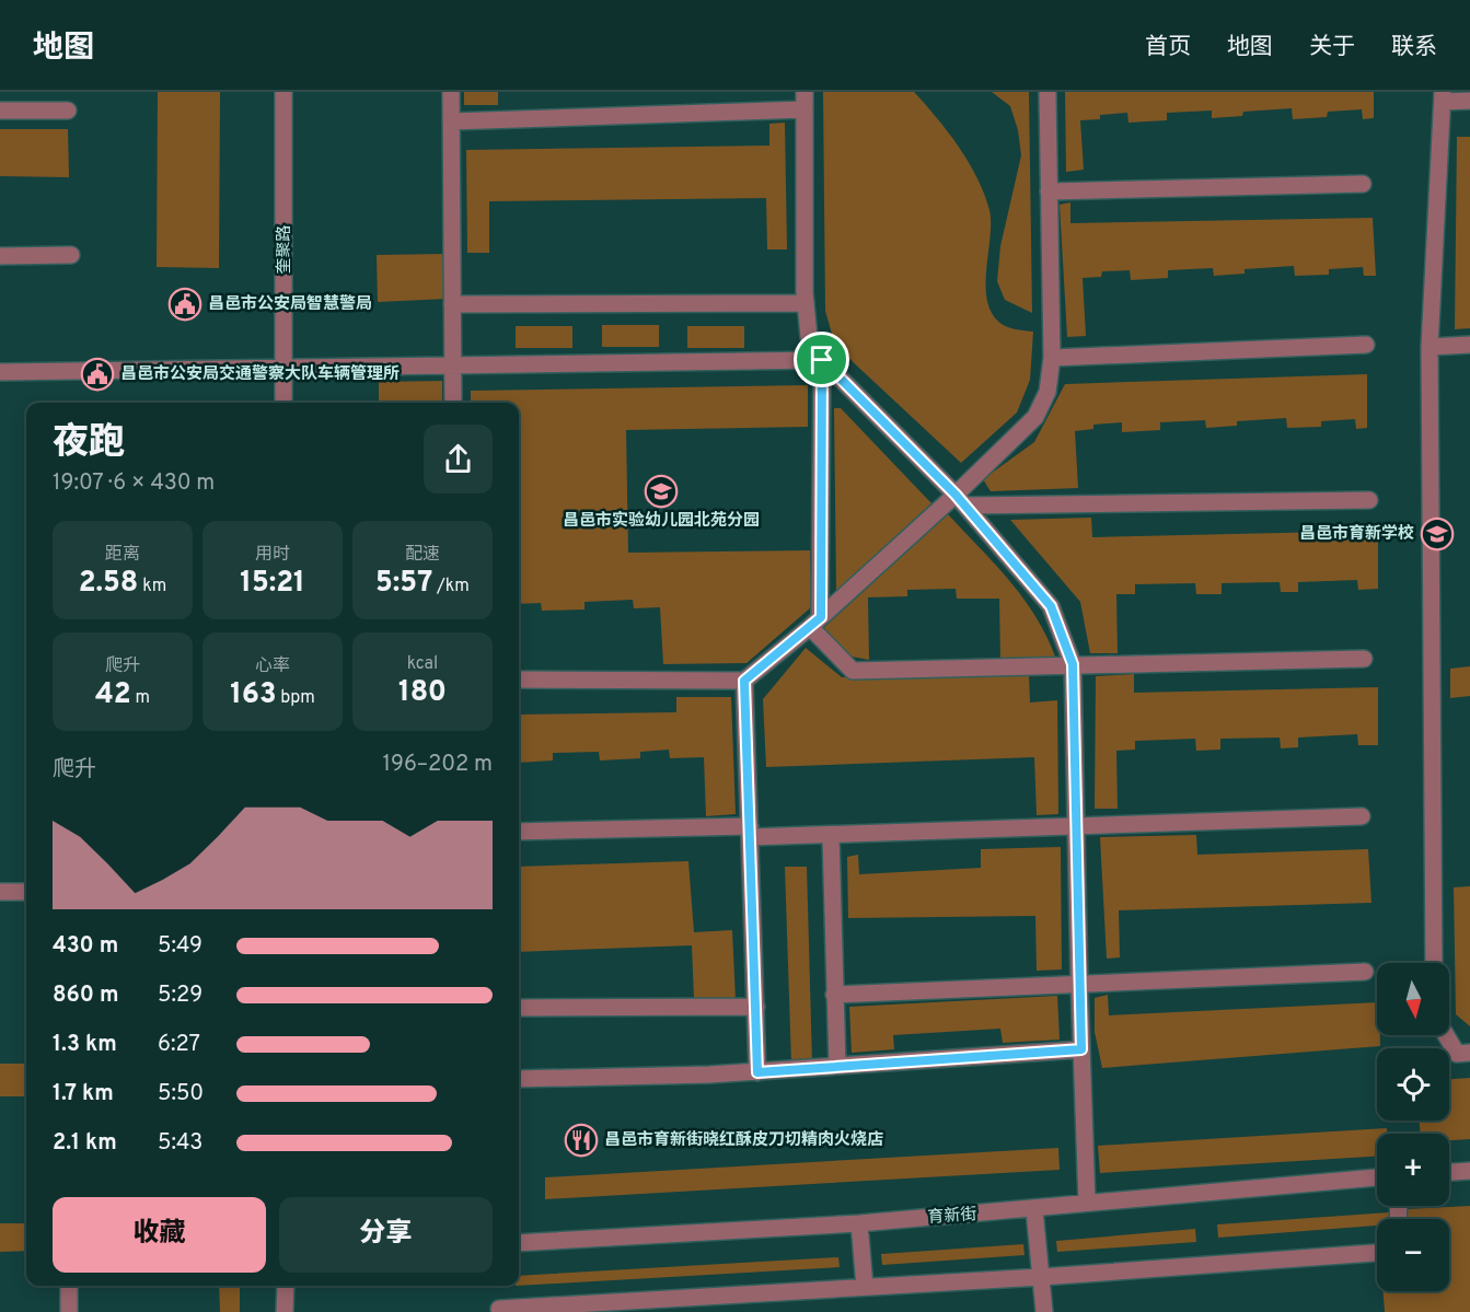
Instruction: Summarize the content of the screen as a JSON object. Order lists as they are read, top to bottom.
{
  "streets": {
    "street": ["奎聚路", "育新街"]
  },
  "places": {
    "public building": ["昌邑市公安局智慧警局", "昌邑市公安局交通警察大队车辆管理所"],
    "school or university": ["昌邑市实验幼儿园北苑分园", "昌邑市育新学校"],
    "restaurant": ["昌邑市育新街晓红酥皮刀切精肉火烧店"]
  },
  "north": "bottom",
  "page": {
    "header": "地图",
    "nav": [
      "首页",
      "地图",
      "关于",
      "联系"
    ],
    "heading": ["夜跑", "19:07 · 6 × 430 m"],
    "stats": [
      ["距离", "2.58 km"],
      ["用时", "15:21"],
      ["配速", "5:57 /km"],
      ["爬升", "42 m"],
      ["心率", "163 bpm"],
      ["kcal", "180"]
    ],
    "chart": ["爬升", "196–202 m"],
    "list": [
      {
        "name": "430 m",
        "note": "5:49"
      },
      {
        "name": "860 m",
        "note": "5:29"
      },
      {
        "name": "1.3 km",
        "note": "6:27"
      },
      {
        "name": "1.7 km",
        "note": "5:50"
      },
      {
        "name": "2.1 km",
        "note": "5:43"
      }
    ],
    "map_buttons": ["+", "−"],
    "buttons": ["收藏", "分享"]
  }
}
